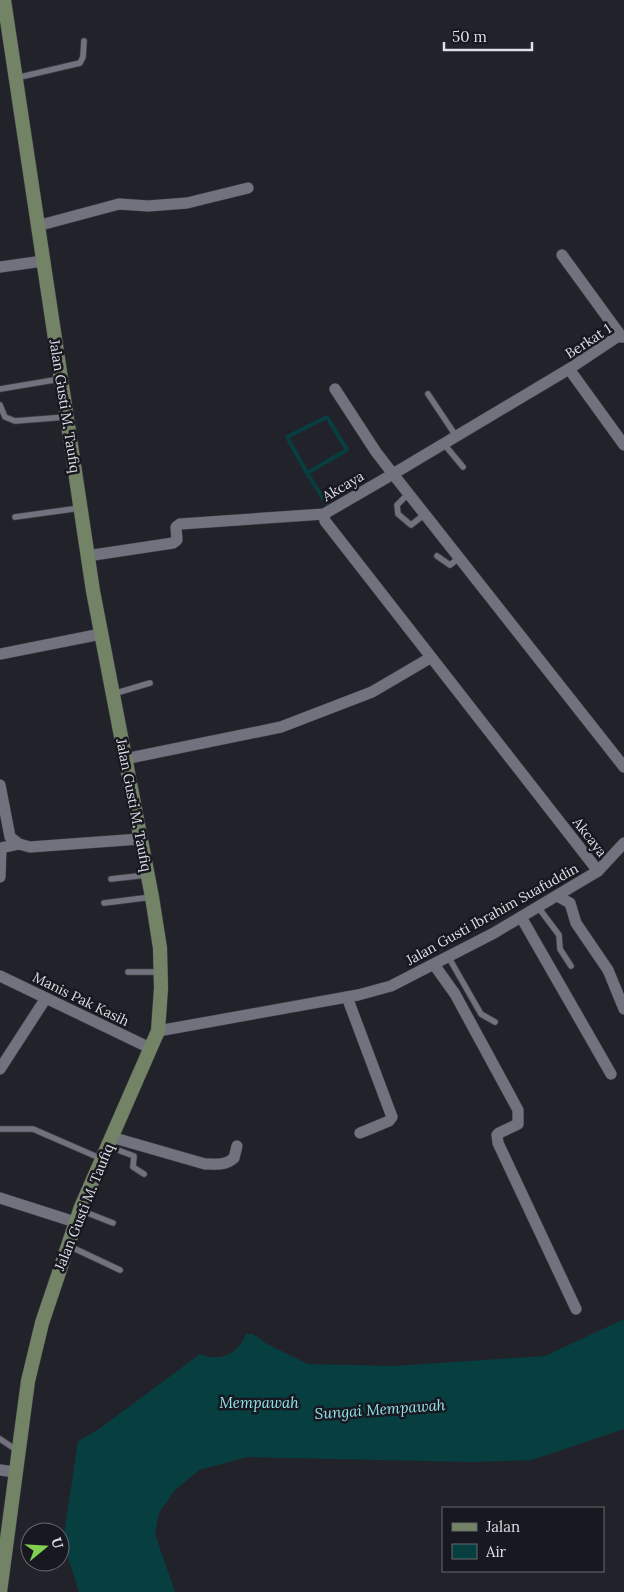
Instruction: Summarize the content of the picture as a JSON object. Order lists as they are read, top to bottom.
{
  "streets": {
    "main road": ["Jalan Gusti M. Taufiq"],
    "street": [
      "Berkat 1",
      "Akcaya",
      "Jalan Gusti Ibrahim Suafuddin",
      "Manis Pak Kasih"
    ]
  },
  "crossings": [
    ["Berkat 1", "Akcaya"],
    ["Jalan Gusti M. Taufiq", "Jalan Gusti Ibrahim Suafuddin"],
    ["Jalan Gusti M. Taufiq", "Manis Pak Kasih"],
    ["Akcaya", "Jalan Gusti Ibrahim Suafuddin"]
  ],
  "water": ["Mempawah", "Sungai Mempawah"],
  "legend": ["Jalan", "Air"],
  "scale_bar": "50 m",
  "north": "right"
}
